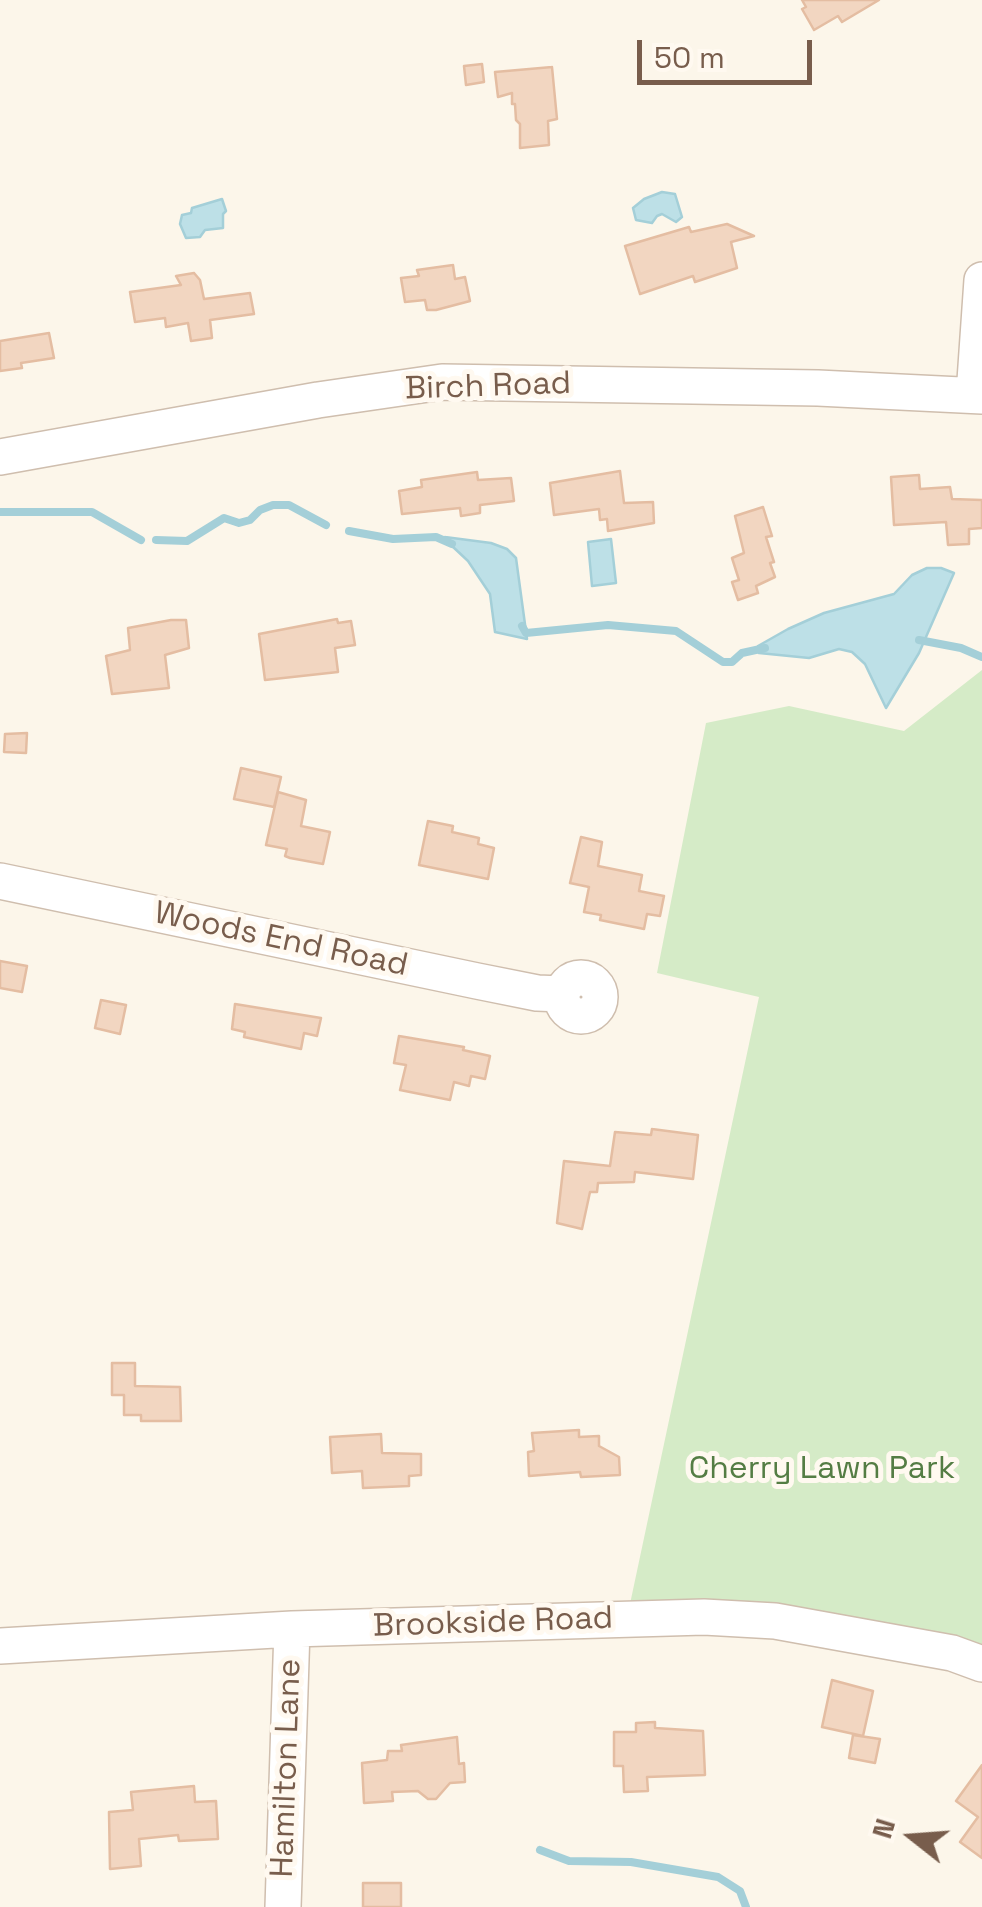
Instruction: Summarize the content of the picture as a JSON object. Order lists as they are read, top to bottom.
{
  "streets": {
    "street": [
      "Birch Road",
      "Woods End Road",
      "Brookside Road",
      "Hamilton Lane"
    ]
  },
  "crossings": [
    ["Brookside Road", "Hamilton Lane"]
  ],
  "parks": ["Cherry Lawn Park"],
  "scale_bar": "50 m",
  "north": "left"
}
